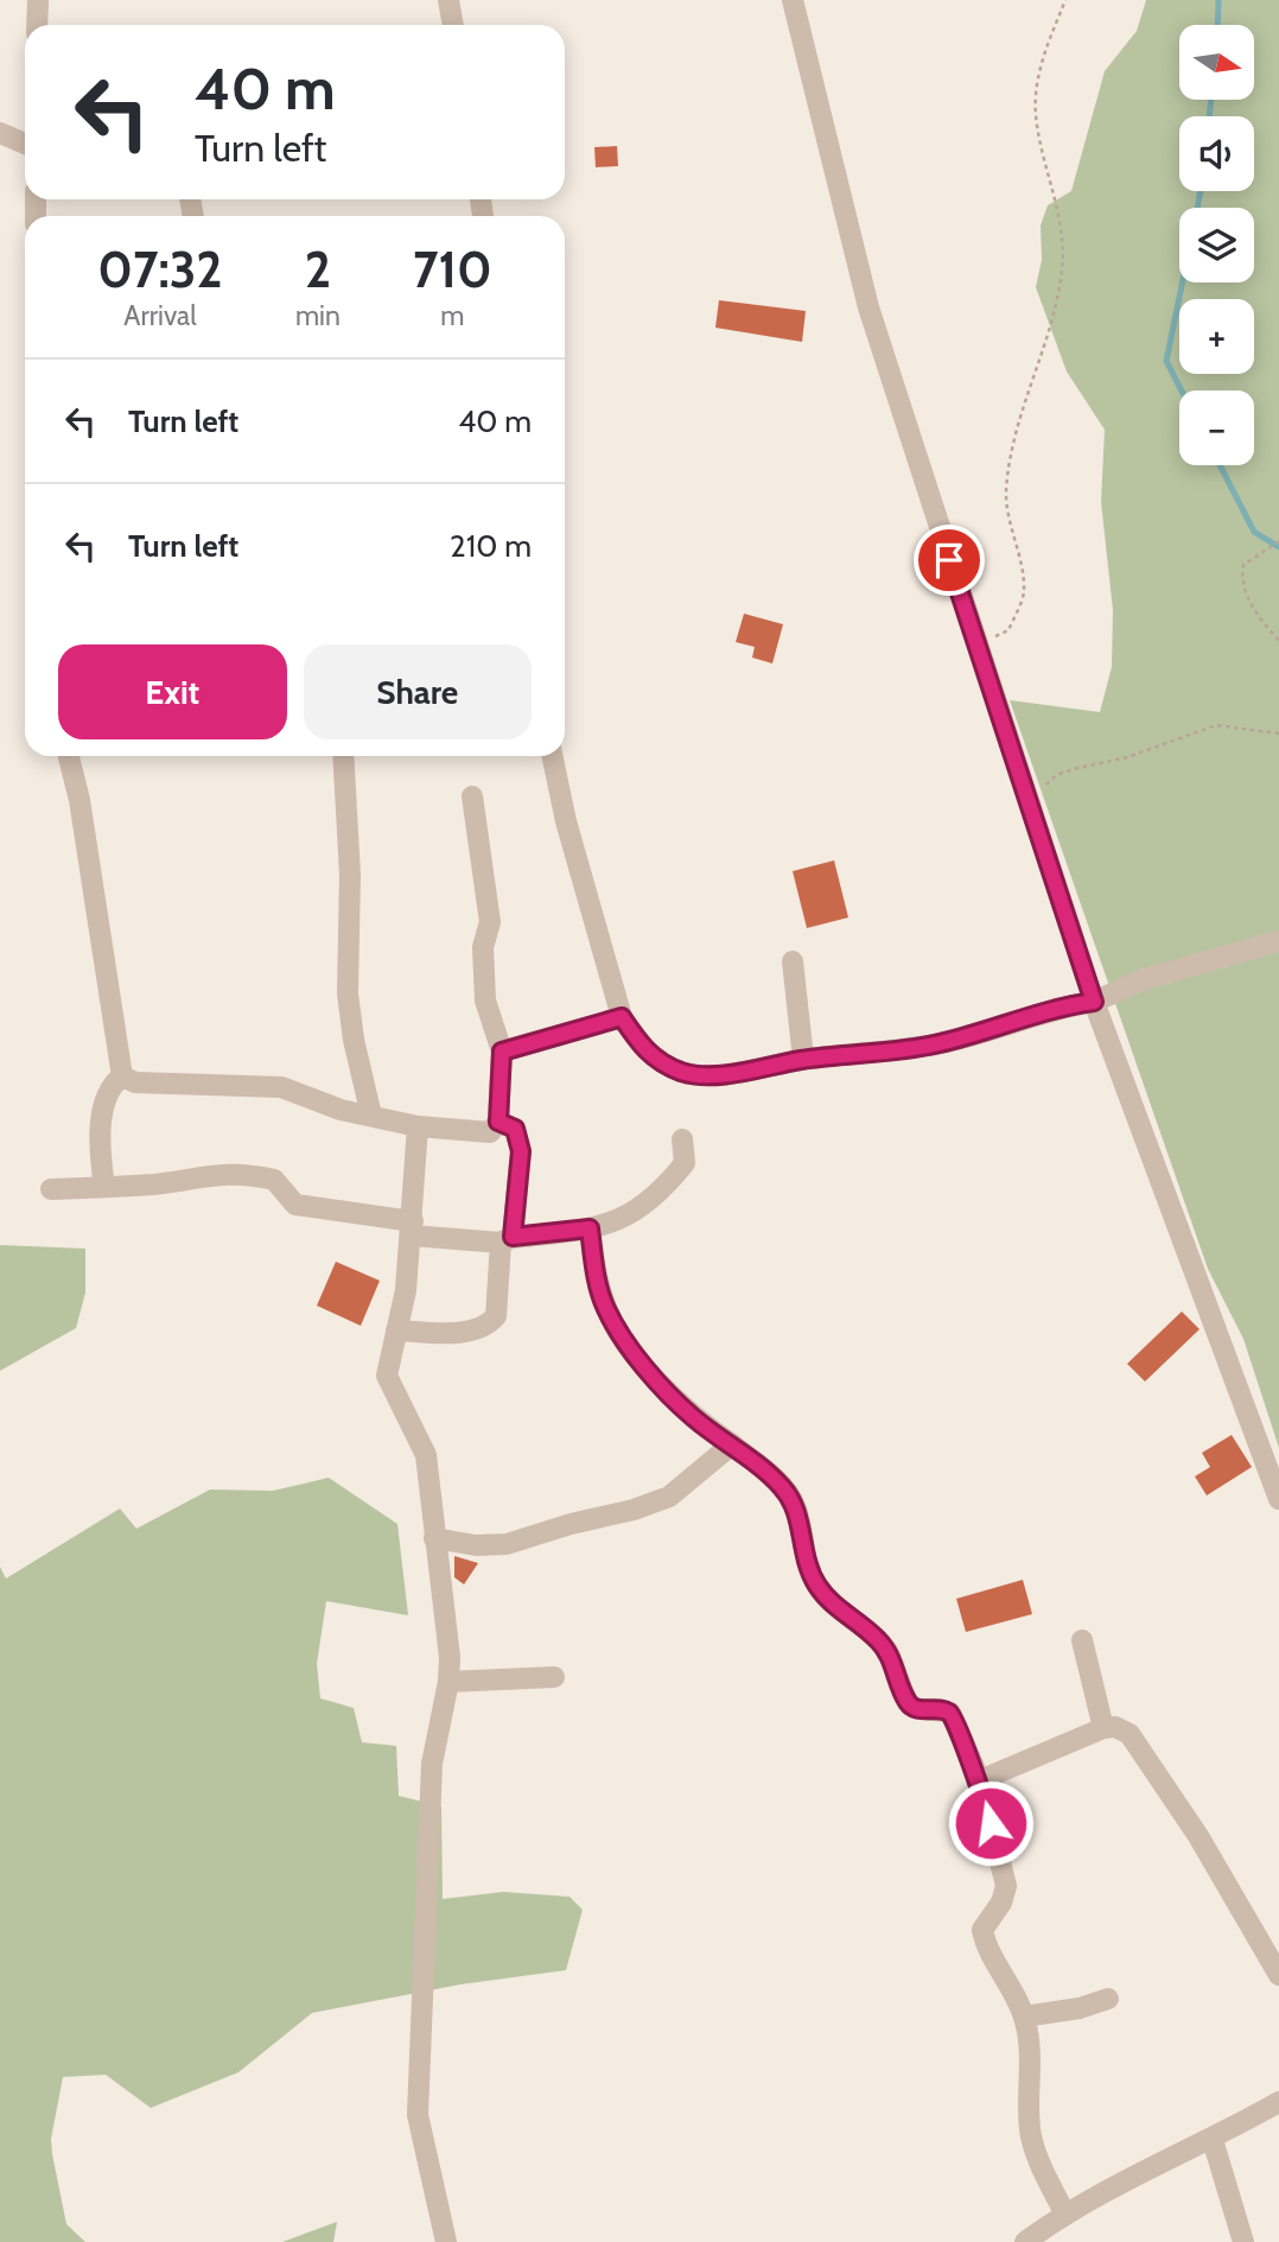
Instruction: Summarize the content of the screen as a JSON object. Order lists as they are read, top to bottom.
{
  "north": "right",
  "page": {
    "map_buttons": ["+", "−"],
    "turn": ["40 m", "Turn left"],
    "eta": [
      "07:32",
      "Arrival",
      "2",
      "min",
      "710",
      "m"
    ],
    "list": [
      {
        "name": "Turn left",
        "value": "40 m"
      },
      {
        "name": "Turn left",
        "value": "210 m"
      }
    ],
    "buttons": ["Exit", "Share"]
  }
}
